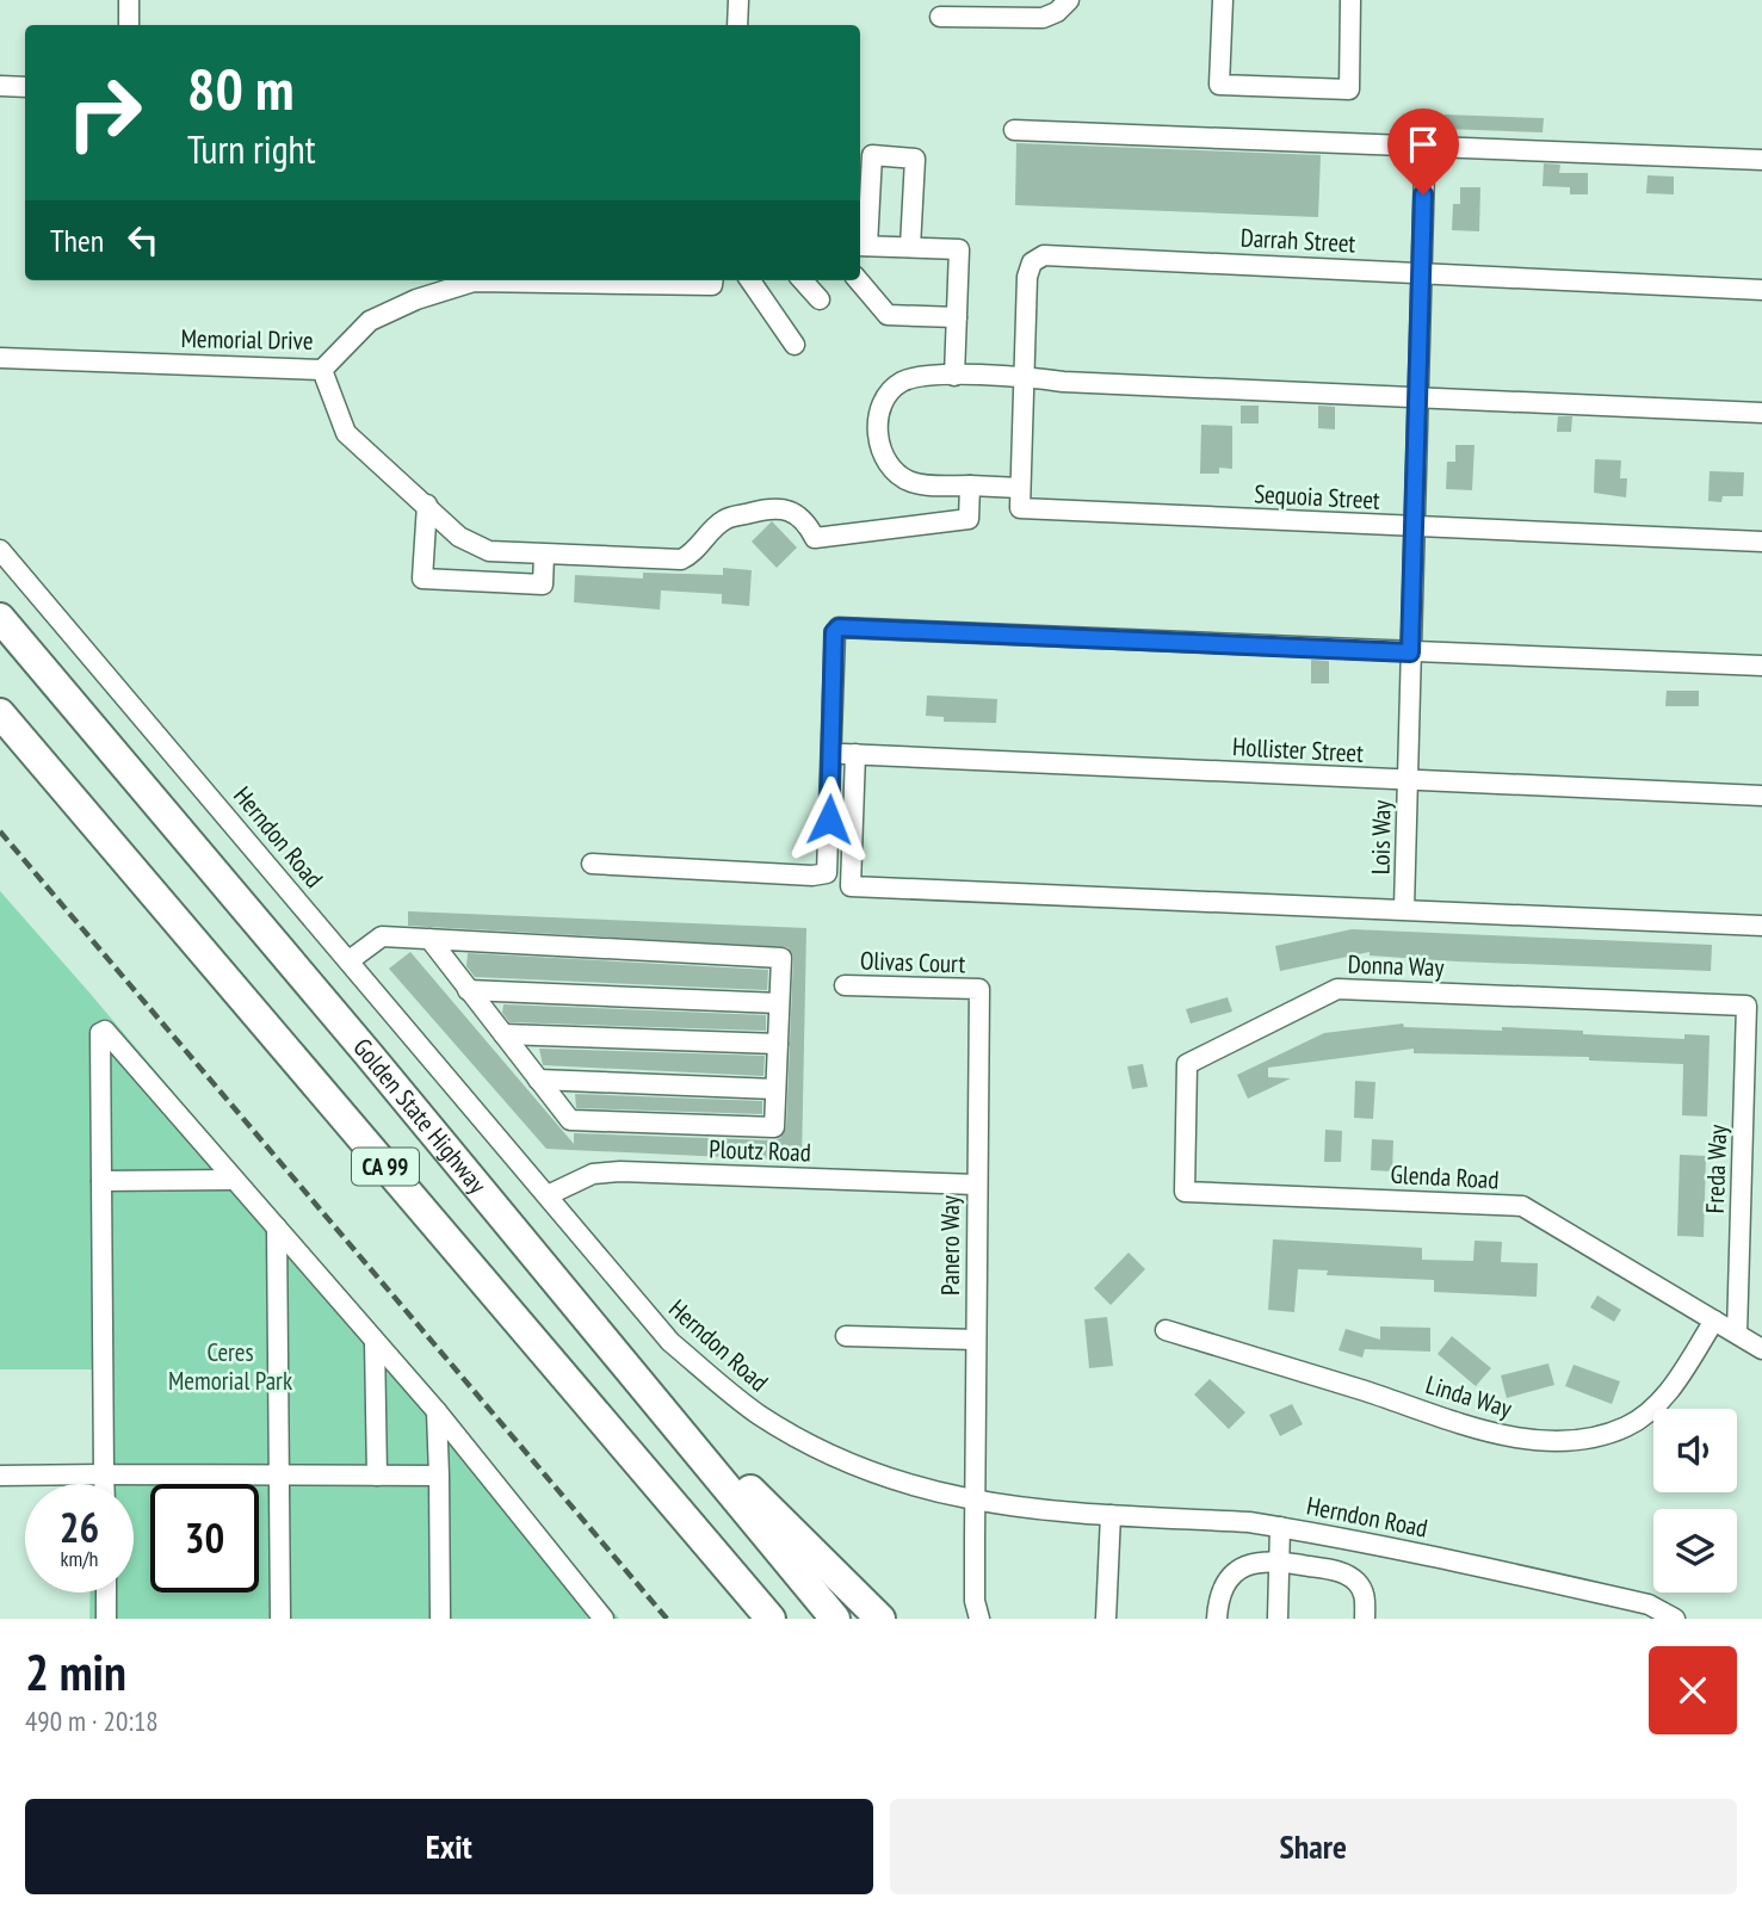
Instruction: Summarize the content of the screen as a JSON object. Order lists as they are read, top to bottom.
{
  "streets": {
    "highway": ["Golden State Highway", "CA 99"],
    "street": [
      "Darrah Street",
      "Memorial Drive",
      "Sequoia Street",
      "Hollister Street",
      "Herndon Road",
      "Lois Way",
      "Olivas Court",
      "Donna Way",
      "Ploutz Road",
      "Freda Way",
      "Glenda Road",
      "Panero Way",
      "Linda Way"
    ]
  },
  "crossings": [
    ["Darrah Street", "Lois Way"],
    ["Sequoia Street", "Lois Way"],
    ["Hollister Street", "Lois Way"],
    ["Herndon Road", "Ploutz Road"],
    ["Herndon Road", "Panero Way"],
    ["Olivas Court", "Panero Way"],
    ["Donna Way", "Freda Way"],
    ["Donna Way", "Glenda Road"],
    ["Ploutz Road", "Panero Way"],
    ["Freda Way", "Glenda Road"],
    ["Glenda Road", "Linda Way"]
  ],
  "parks": ["Ceres Memorial Park"],
  "page": {
    "turn": ["80 m", "Turn right"],
    "then": "Then",
    "speed": "26 km/h",
    "limit": "30",
    "heading": ["2 min", "490 m · 20:18"],
    "buttons": ["Exit", "Share"]
  }
}
